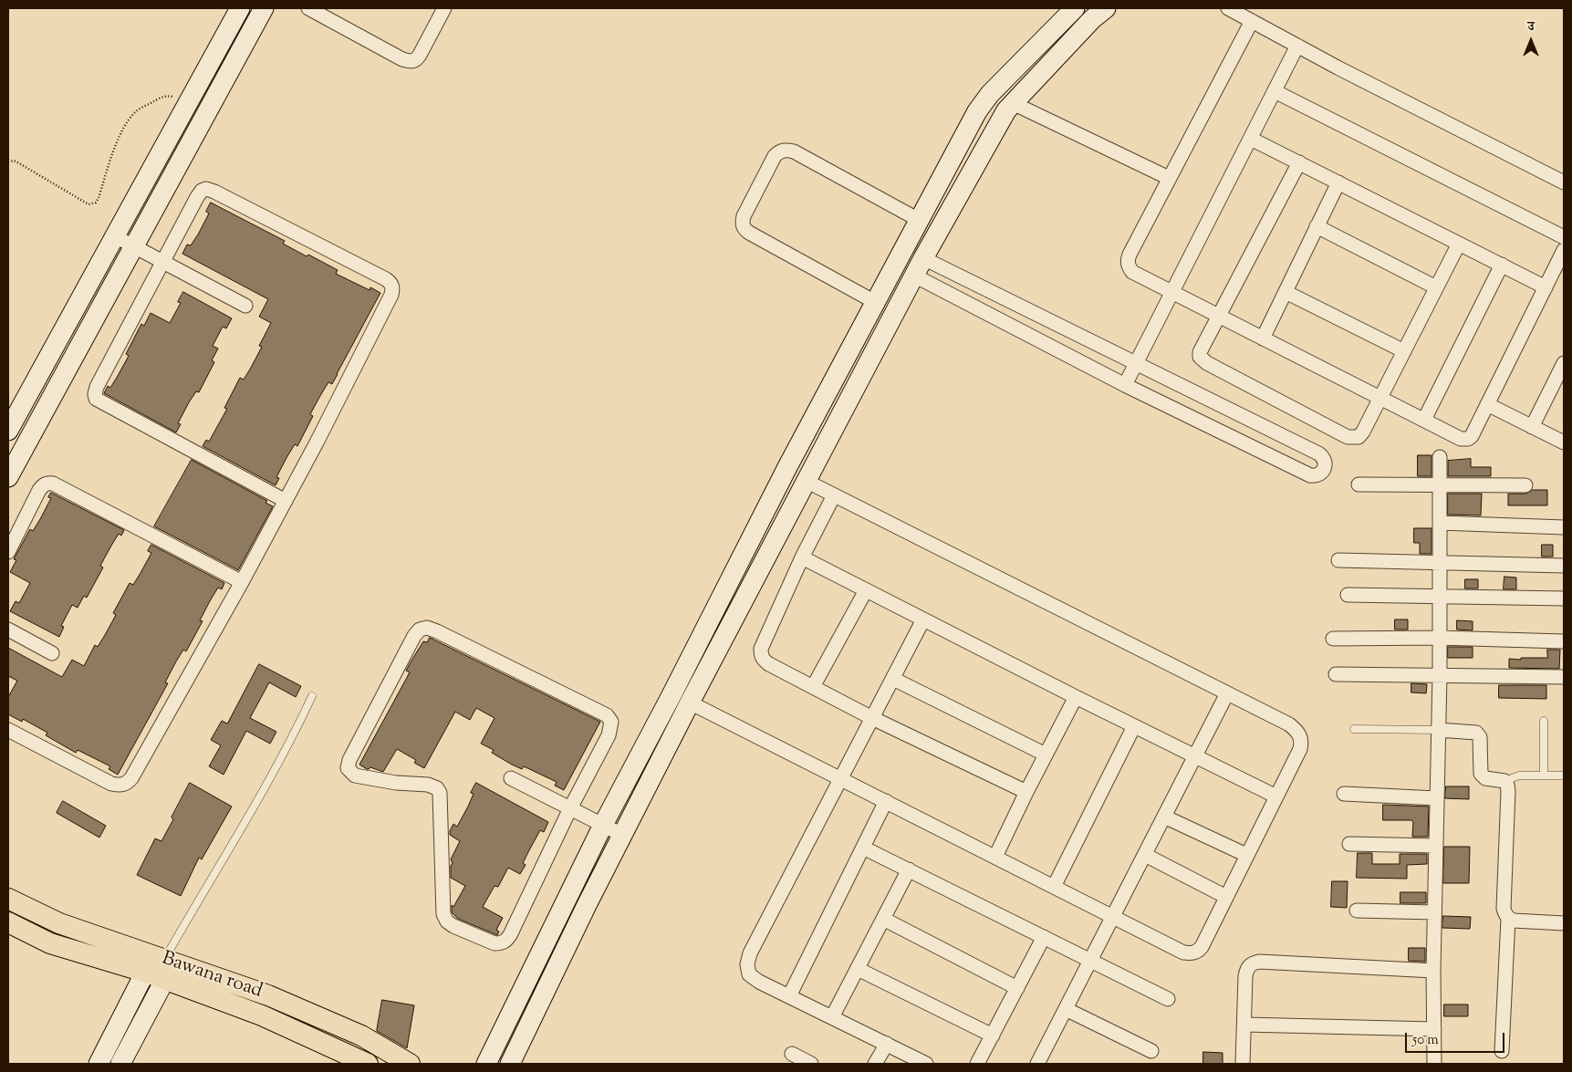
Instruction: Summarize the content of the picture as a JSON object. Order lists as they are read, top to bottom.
{
  "streets": {
    "main road": ["Bawana road"]
  },
  "scale_bar": "50 m",
  "north": "top"
}
